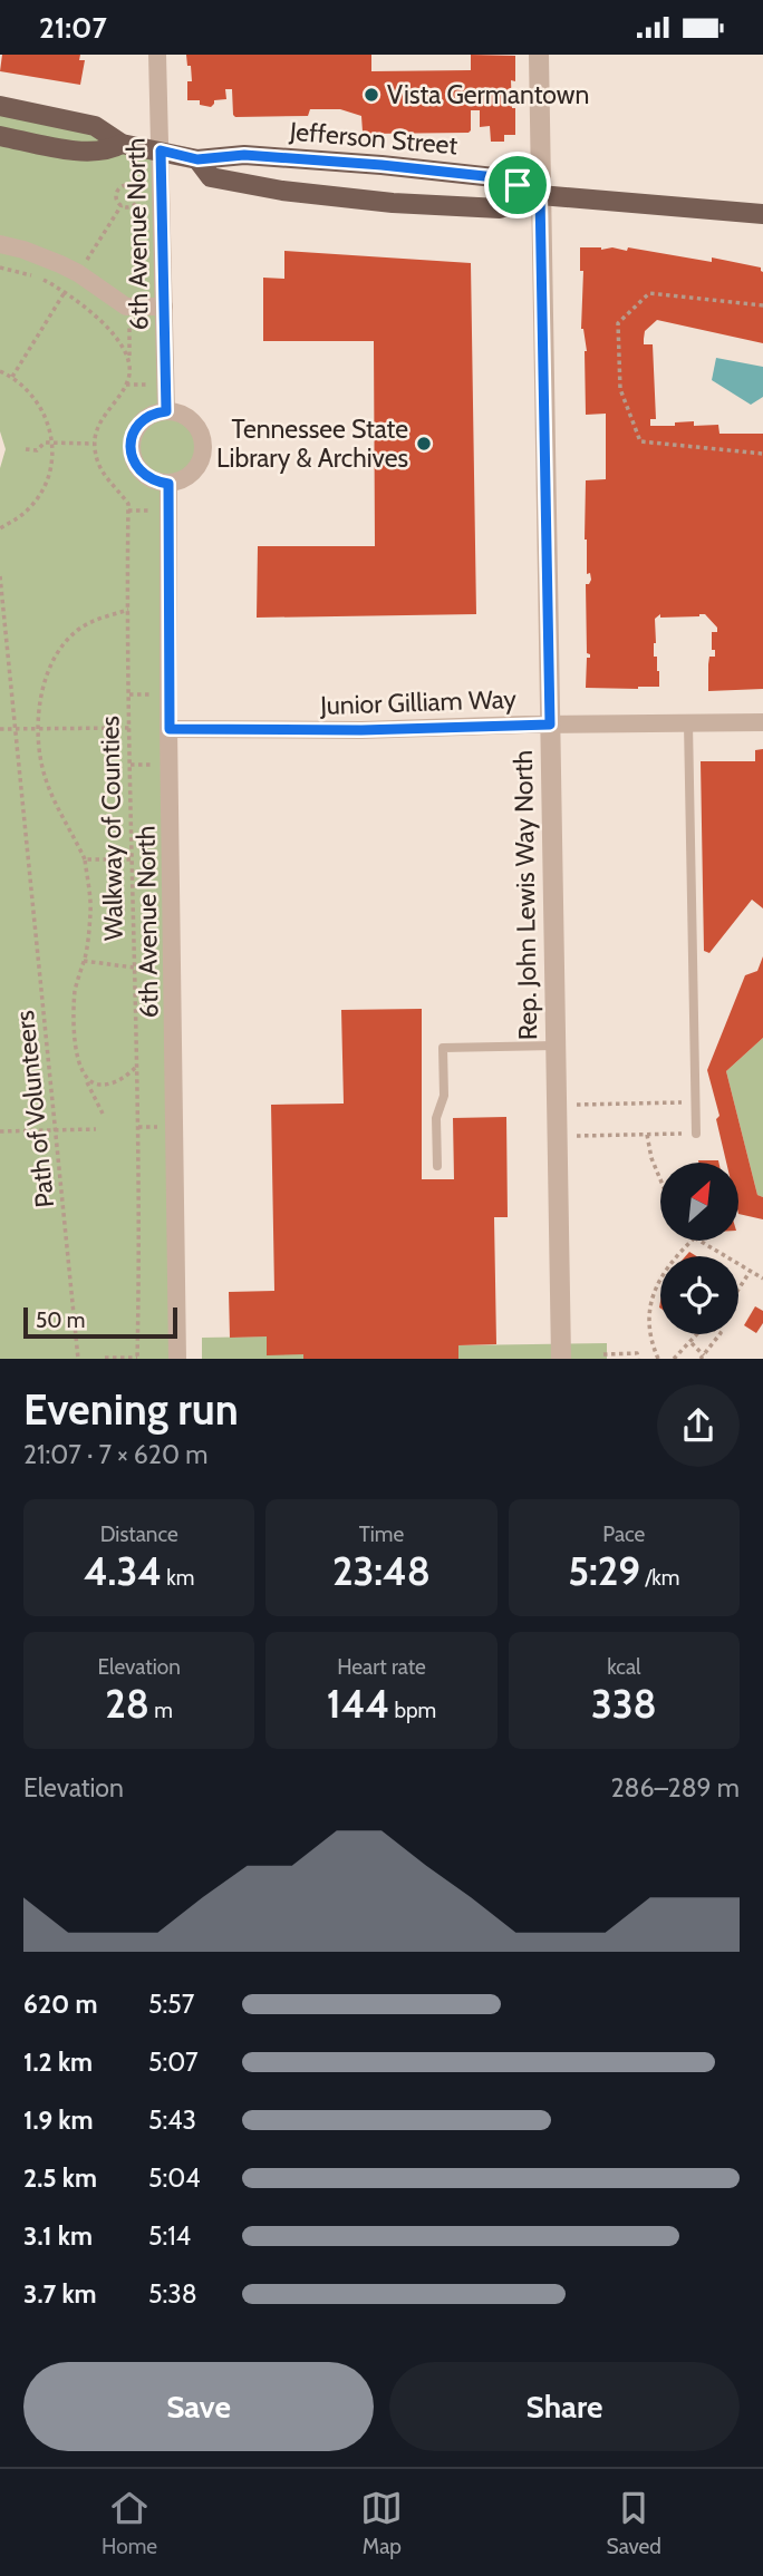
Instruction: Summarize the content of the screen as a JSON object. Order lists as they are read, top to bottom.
{
  "streets": {
    "main road": ["Jefferson Street"],
    "street": ["6th Avenue North", "Junior Gilliam Way", "Rep. John Lewis Way North"],
    "path": ["Walkway of Counties", "Path of Volunteers"]
  },
  "crossings": [
    ["Jefferson Street", "6th Avenue North"],
    ["Jefferson Street", "Rep. John Lewis Way North"],
    ["6th Avenue North", "Junior Gilliam Way"],
    ["Junior Gilliam Way", "Rep. John Lewis Way North"]
  ],
  "places": ["Vista Germantown", "Tennessee State Library & Archives"],
  "scale_bar": "50 m",
  "north": "top right",
  "page": {
    "status": "21:07",
    "scale": "50 m",
    "heading": ["Evening run", "21:07 · 7 × 620 m"],
    "stats": [
      ["Distance", "4.34 km"],
      ["Time", "23:48"],
      ["Pace", "5:29 /km"],
      ["Elevation", "28 m"],
      ["Heart rate", "144 bpm"],
      ["kcal", "338"]
    ],
    "chart": ["Elevation", "286–289 m"],
    "list": [
      {
        "name": "620 m",
        "note": "5:57"
      },
      {
        "name": "1.2 km",
        "note": "5:07"
      },
      {
        "name": "1.9 km",
        "note": "5:43"
      },
      {
        "name": "2.5 km",
        "note": "5:04"
      },
      {
        "name": "3.1 km",
        "note": "5:14"
      },
      {
        "name": "3.7 km",
        "note": "5:38"
      }
    ],
    "buttons": ["Save", "Share"],
    "tabs": ["Home", "Map", "Saved"]
  }
}
